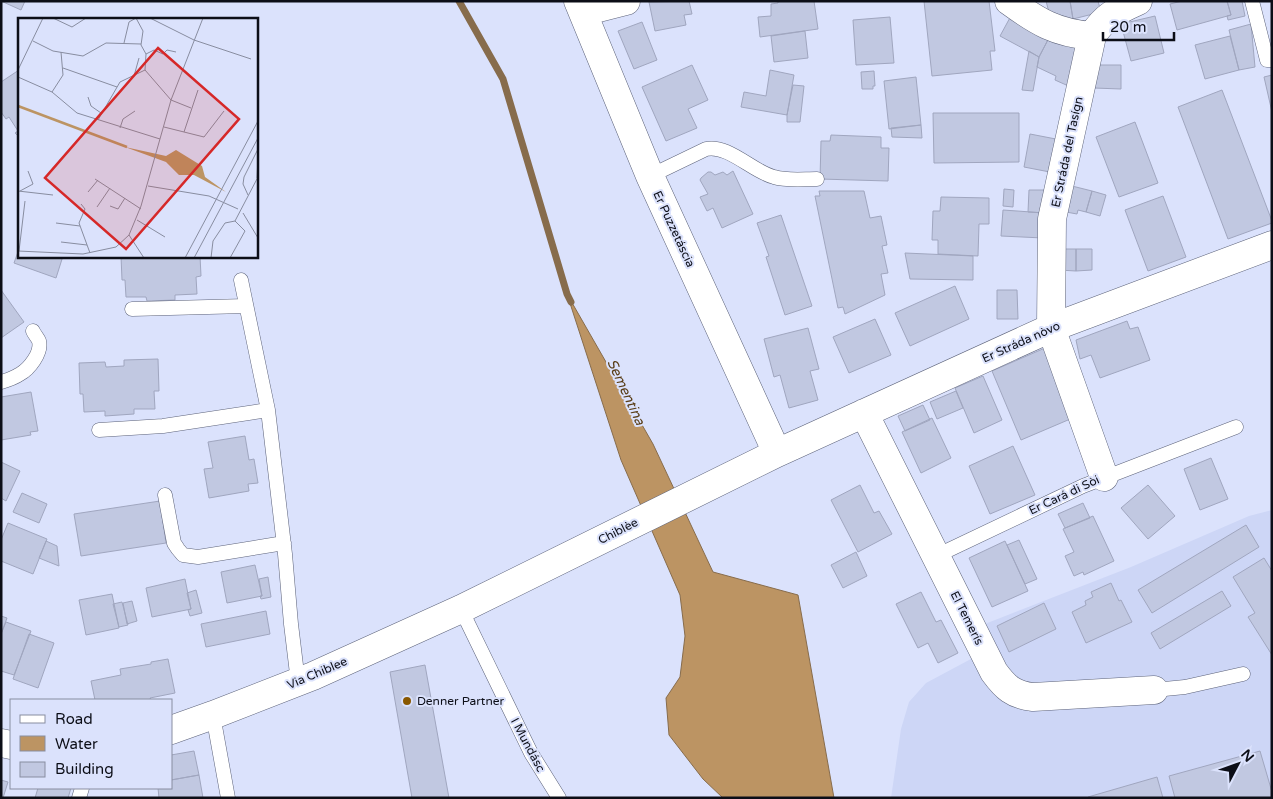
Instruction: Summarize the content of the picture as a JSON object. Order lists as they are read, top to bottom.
{
  "streets": {
    "street": [
      "Er Stráda del Tasígn",
      "Er Puzzetáscia",
      "Er Stráda nòvo",
      "Er Cará di Sòi",
      "Chiblèe",
      "El Temerís",
      "Via Chiblee"
    ],
    "lane": ["I Mundásc"]
  },
  "crossings": [
    ["Er Stráda del Tasígn", "Er Stráda nòvo"],
    ["Er Stráda del Tasígn", "Er Cará di Sòi"],
    ["Er Puzzetáscia", "Er Stráda nòvo"],
    ["Er Puzzetáscia", "Chiblèe"],
    ["Er Stráda nòvo", "Er Cará di Sòi"],
    ["Er Stráda nòvo", "Chiblèe"],
    ["Er Stráda nòvo", "El Temerís"],
    ["Er Cará di Sòi", "El Temerís"],
    ["Chiblèe", "Via Chiblee"],
    ["Chiblèe", "I Mundásc"],
    ["Via Chiblee", "I Mundásc"]
  ],
  "water": ["Sementina"],
  "places": ["Denner Partner"],
  "legend": ["Road", "Water", "Building"],
  "scale_bar": "20 m",
  "north": "top right"
}
